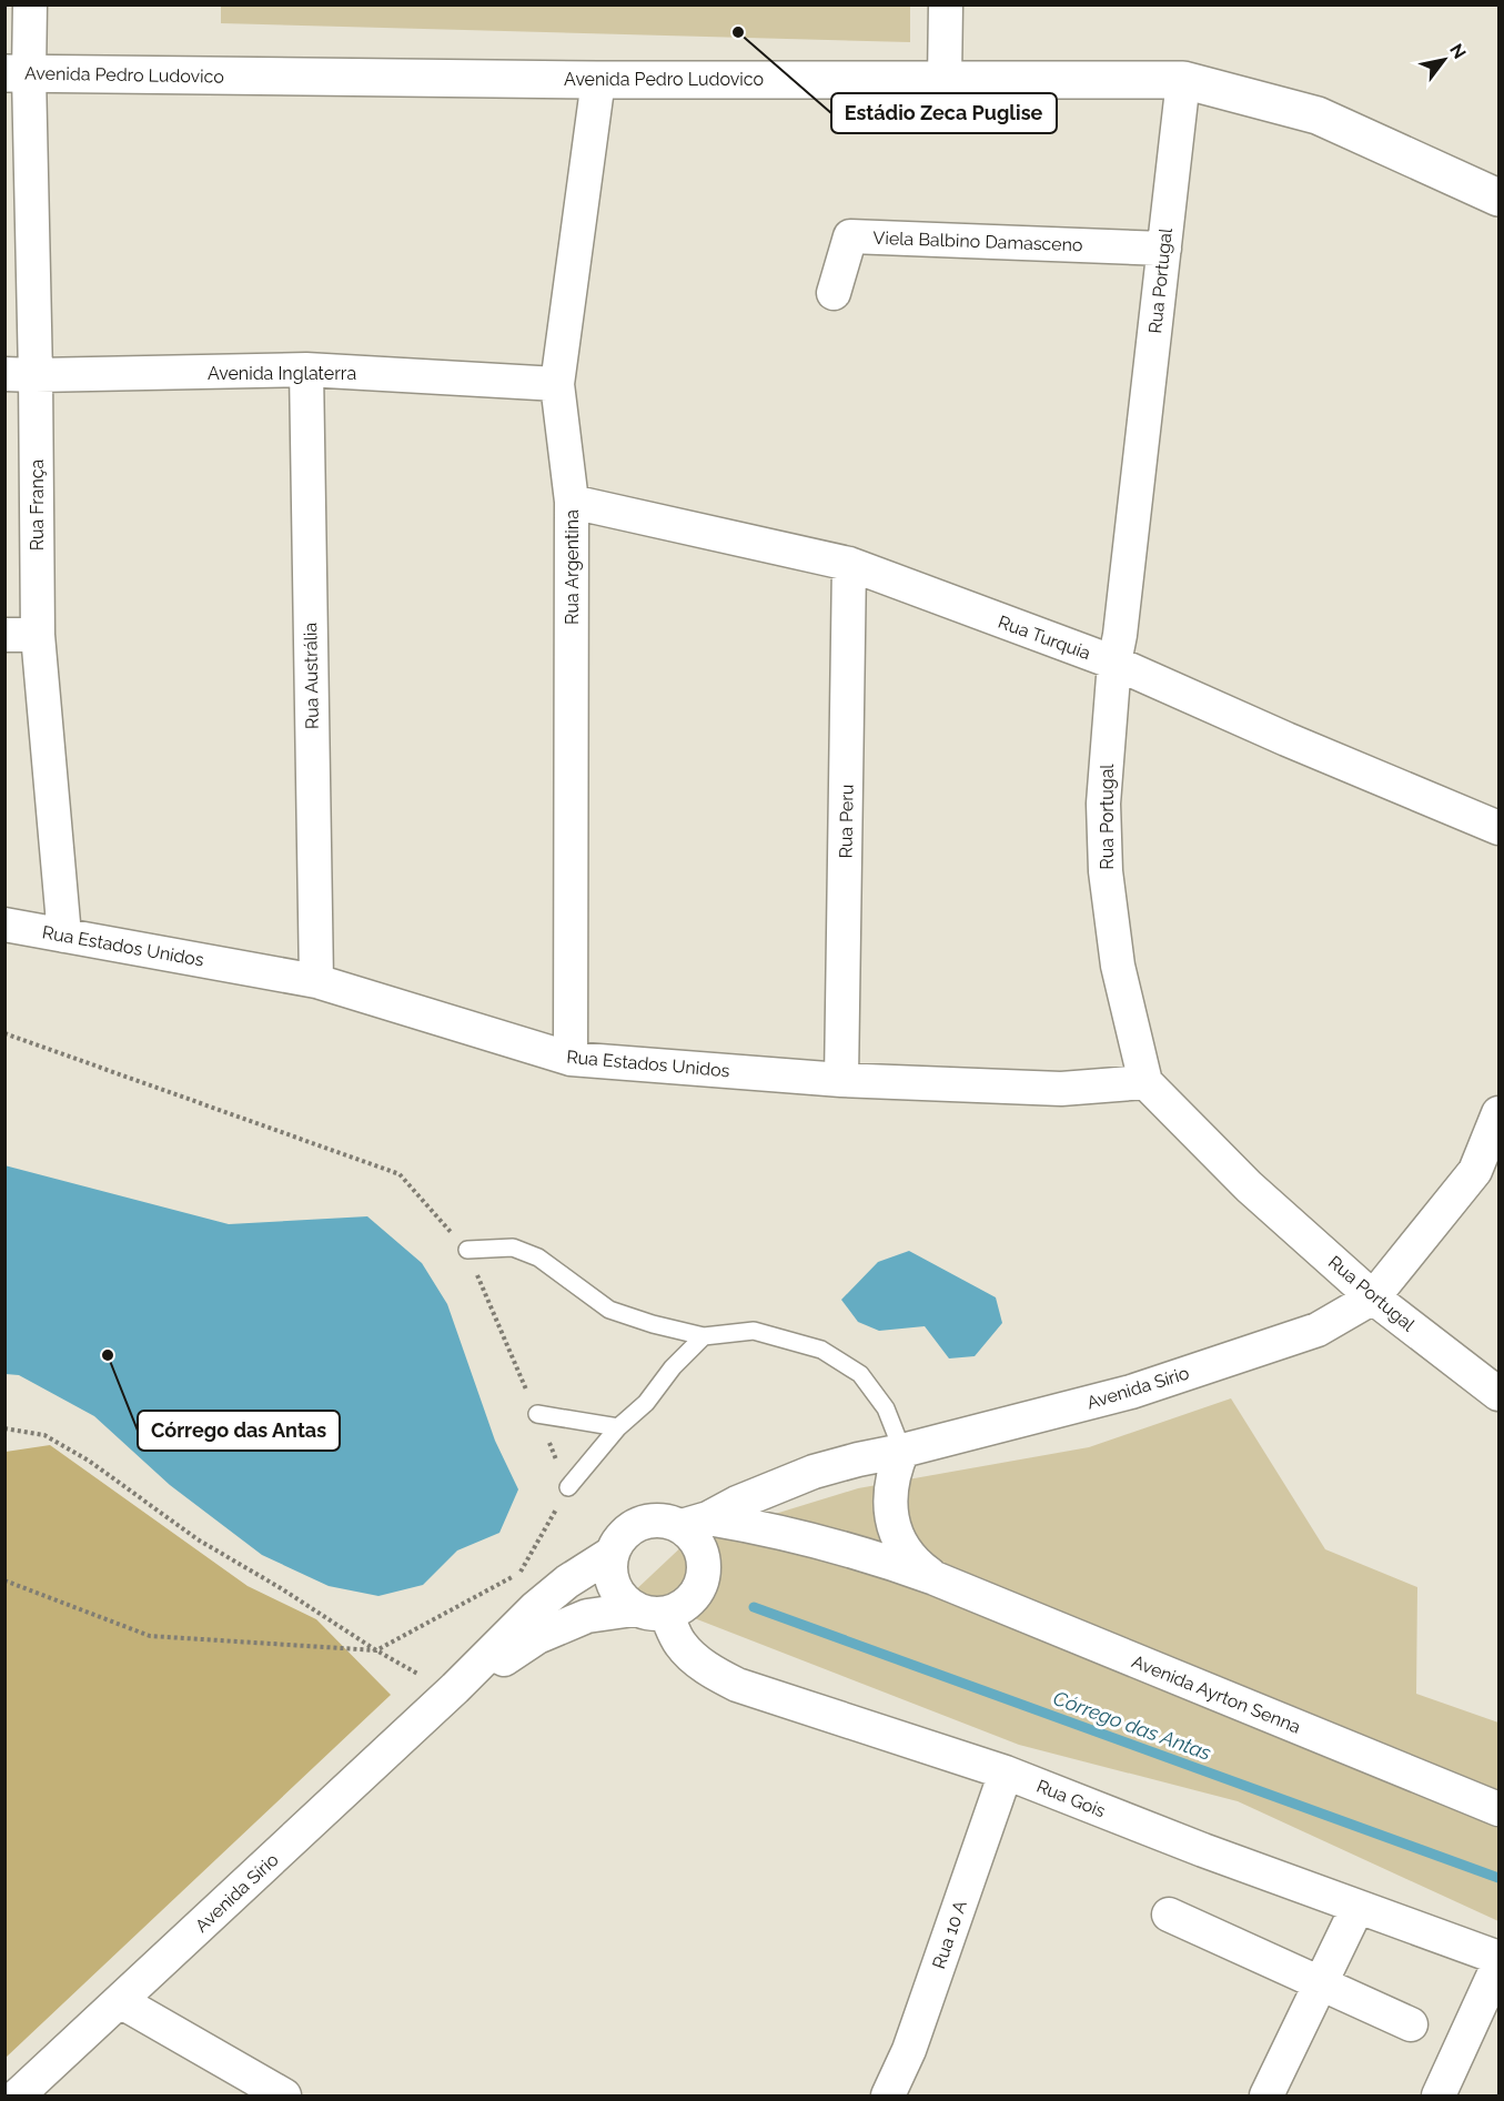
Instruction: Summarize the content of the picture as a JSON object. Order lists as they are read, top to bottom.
{
  "streets": {
    "main road": ["Avenida Pedro Ludovico"],
    "street": [
      "Viela Balbino Damasceno",
      "Rua Portugal",
      "Avenida Inglaterra",
      "Rua França",
      "Rua Argentina",
      "Rua Turquia",
      "Rua Austrália",
      "Rua Peru",
      "Rua Estados Unidos",
      "Avenida Sírio",
      "Avenida Ayrton Senna",
      "Rua Gois",
      "Rua 10 A"
    ]
  },
  "crossings": [
    ["Avenida Pedro Ludovico", "Rua Portugal"],
    ["Avenida Pedro Ludovico", "Rua França"],
    ["Avenida Pedro Ludovico", "Rua Argentina"],
    ["Viela Balbino Damasceno", "Rua Portugal"],
    ["Rua Portugal", "Rua Turquia"],
    ["Rua Portugal", "Rua Estados Unidos"],
    ["Rua Portugal", "Avenida Sírio"],
    ["Avenida Inglaterra", "Rua França"],
    ["Avenida Inglaterra", "Rua Argentina"],
    ["Avenida Inglaterra", "Rua Austrália"],
    ["Rua França", "Rua Estados Unidos"],
    ["Rua Argentina", "Rua Turquia"],
    ["Rua Argentina", "Rua Estados Unidos"],
    ["Rua Turquia", "Rua Peru"],
    ["Rua Austrália", "Rua Estados Unidos"],
    ["Rua Peru", "Rua Estados Unidos"],
    ["Avenida Sírio", "Avenida Ayrton Senna"],
    ["Avenida Sírio", "Rua Gois"],
    ["Avenida Ayrton Senna", "Rua Gois"],
    ["Rua Gois", "Rua 10 A"]
  ],
  "water": ["Córrego das Antas"],
  "places": ["Estádio Zeca Puglise", "Córrego das Antas"],
  "north": "top right"
}
